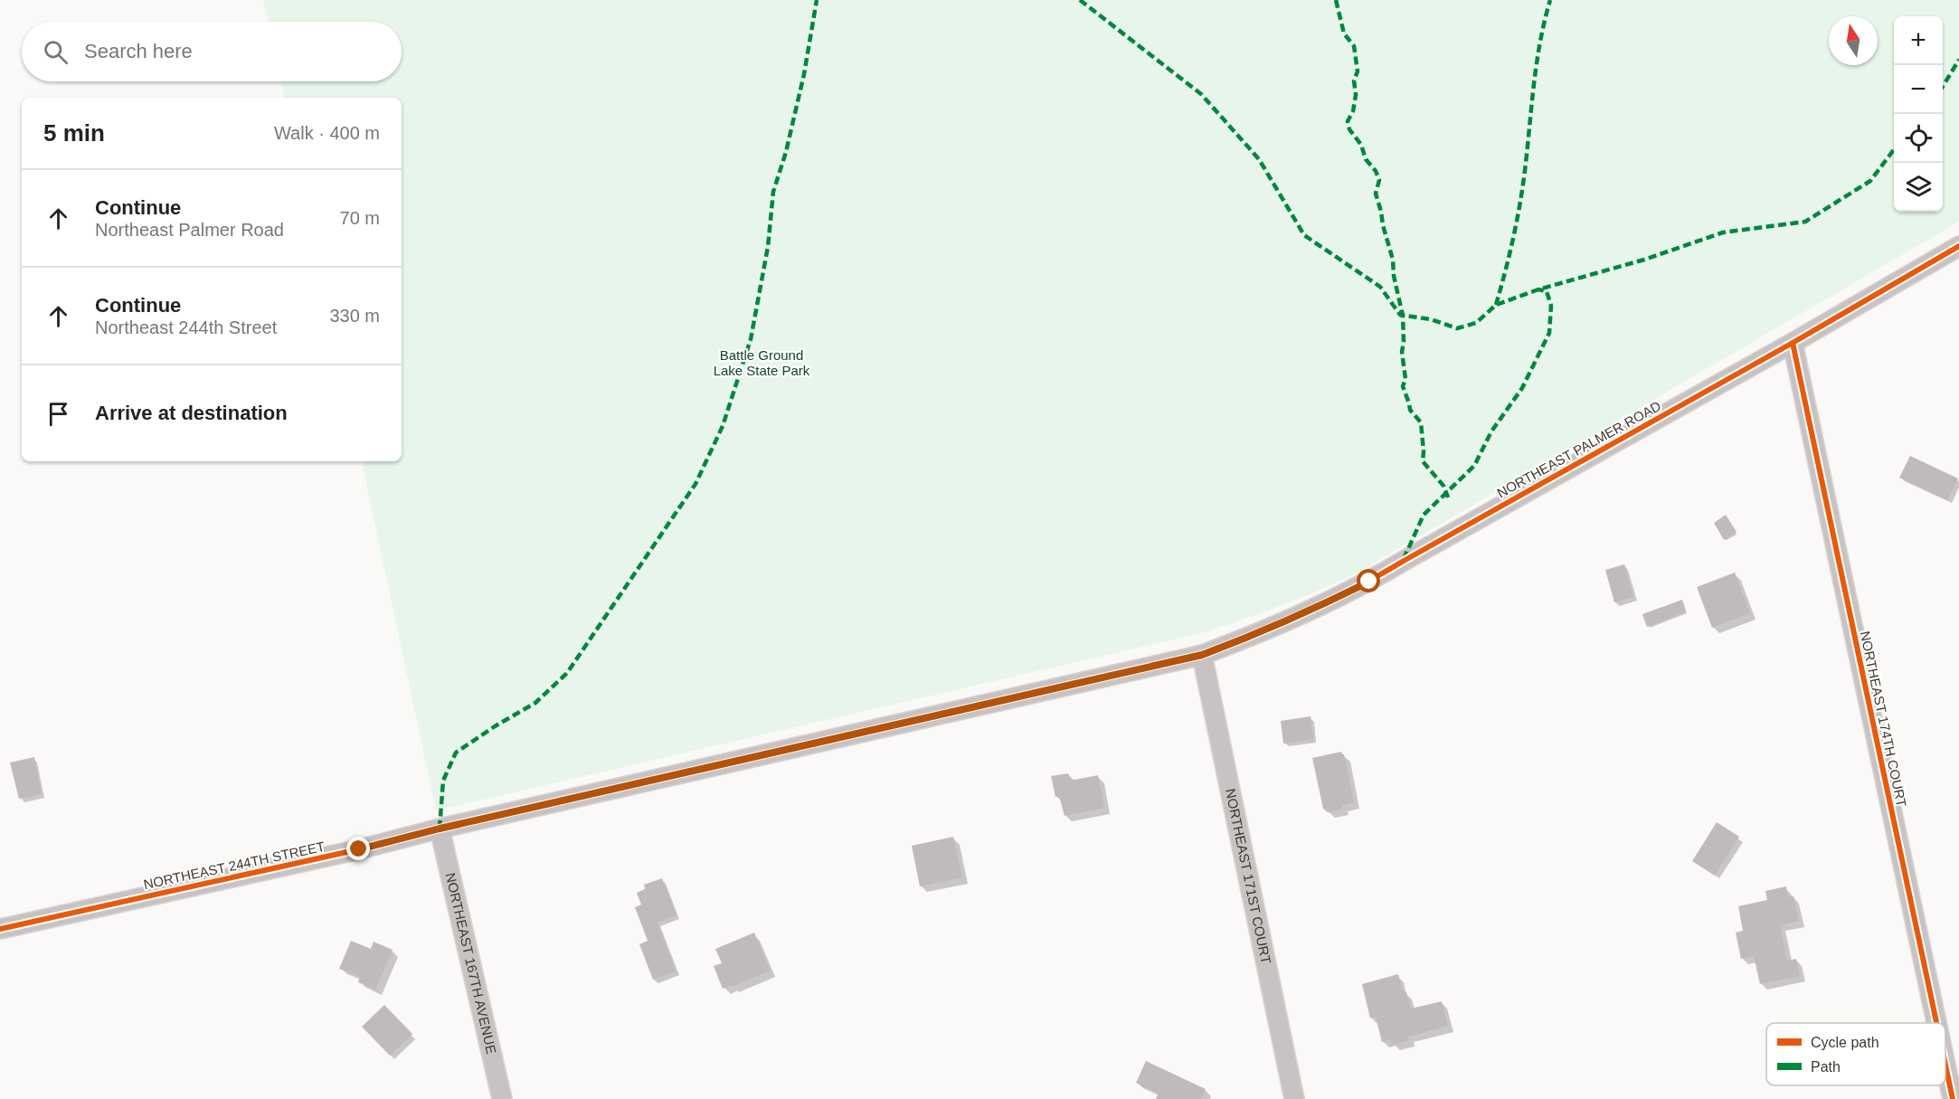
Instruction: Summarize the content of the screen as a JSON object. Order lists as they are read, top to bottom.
{
  "streets": {
    "street": [
      "NORTHEAST PALMER ROAD",
      "NORTHEAST 174TH COURT",
      "NORTHEAST 244TH STREET",
      "NORTHEAST 171ST COURT",
      "NORTHEAST 167TH AVENUE"
    ]
  },
  "crossings": [
    ["NORTHEAST PALMER ROAD", "NORTHEAST 174TH COURT"],
    ["NORTHEAST PALMER ROAD", "NORTHEAST 244TH STREET"],
    ["NORTHEAST PALMER ROAD", "NORTHEAST 171ST COURT"],
    ["NORTHEAST 244TH STREET", "NORTHEAST 171ST COURT"],
    ["NORTHEAST 244TH STREET", "NORTHEAST 167TH AVENUE"]
  ],
  "parks": ["Battle Ground Lake State Park"],
  "legend": ["Cycle path", "Path"],
  "north": "top",
  "page": {
    "map_buttons": ["+", "−"],
    "search": "Search here",
    "heading": ["5 min", "Walk · 400 m"],
    "list": [
      ["Continue", "Northeast Palmer Road", "70 m"],
      ["Continue", "Northeast 244th Street", "330 m"],
      "Arrive at destination"
    ]
  }
}
